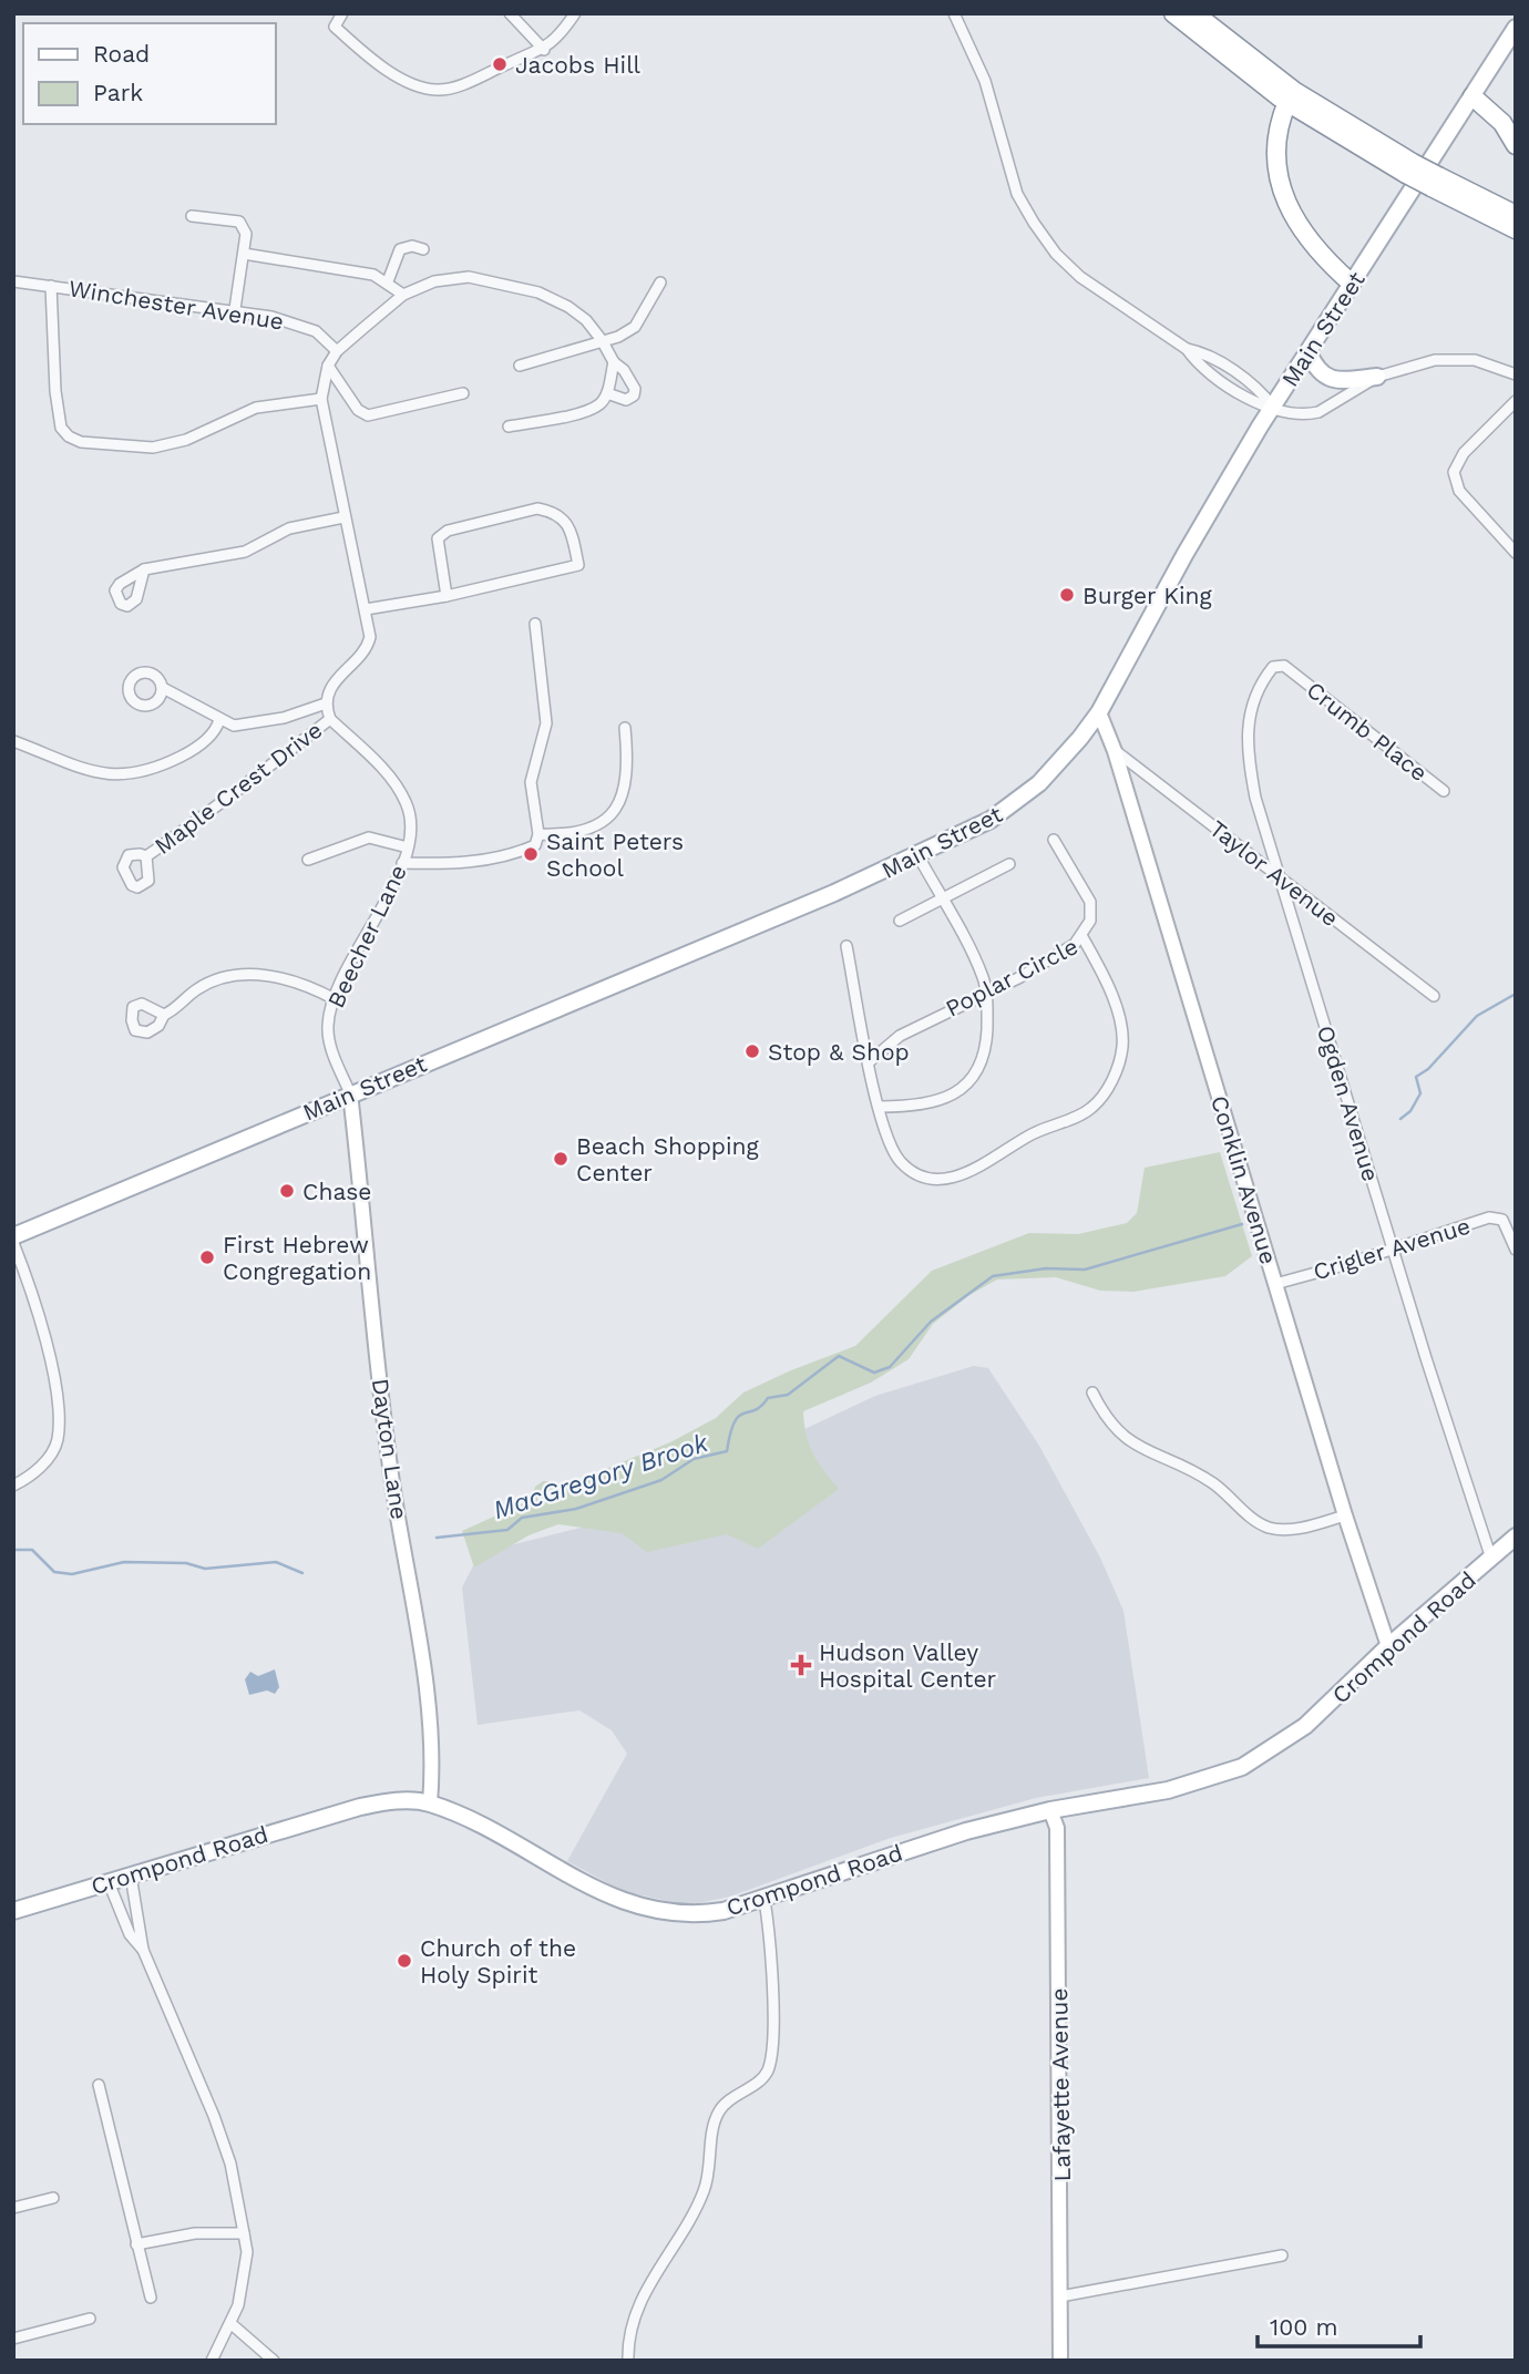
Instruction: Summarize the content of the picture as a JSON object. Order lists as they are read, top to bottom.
{
  "streets": {
    "main road": ["Main Street", "Crompond Road"],
    "street": [
      "Winchester Avenue",
      "Crumb Place",
      "Maple Crest Drive",
      "Taylor Avenue",
      "Beecher Lane",
      "Poplar Circle",
      "Ogden Avenue",
      "Conklin Avenue",
      "Crigler Avenue",
      "Dayton Lane",
      "Lafayette Avenue"
    ]
  },
  "crossings": [
    ["Main Street", "Beecher Lane"],
    ["Main Street", "Conklin Avenue"],
    ["Main Street", "Dayton Lane"],
    ["Crumb Place", "Ogden Avenue"],
    ["Maple Crest Drive", "Beecher Lane"],
    ["Taylor Avenue", "Ogden Avenue"],
    ["Taylor Avenue", "Conklin Avenue"],
    ["Beecher Lane", "Dayton Lane"],
    ["Ogden Avenue", "Crigler Avenue"],
    ["Ogden Avenue", "Crompond Road"],
    ["Conklin Avenue", "Crigler Avenue"],
    ["Conklin Avenue", "Crompond Road"],
    ["Dayton Lane", "Crompond Road"],
    ["Crompond Road", "Lafayette Avenue"]
  ],
  "water": ["MacGregory Brook"],
  "places": {
    "other": [
      "Jacobs Hill",
      "Burger King",
      "Saint Peters School",
      "Stop & Shop",
      "Beach Shopping Center",
      "Chase",
      "First Hebrew Congregation",
      "Church of the Holy Spirit"
    ],
    "health": ["Hudson Valley Hospital Center"]
  },
  "legend": ["Road", "Park"],
  "scale_bar": "100 m"
}
